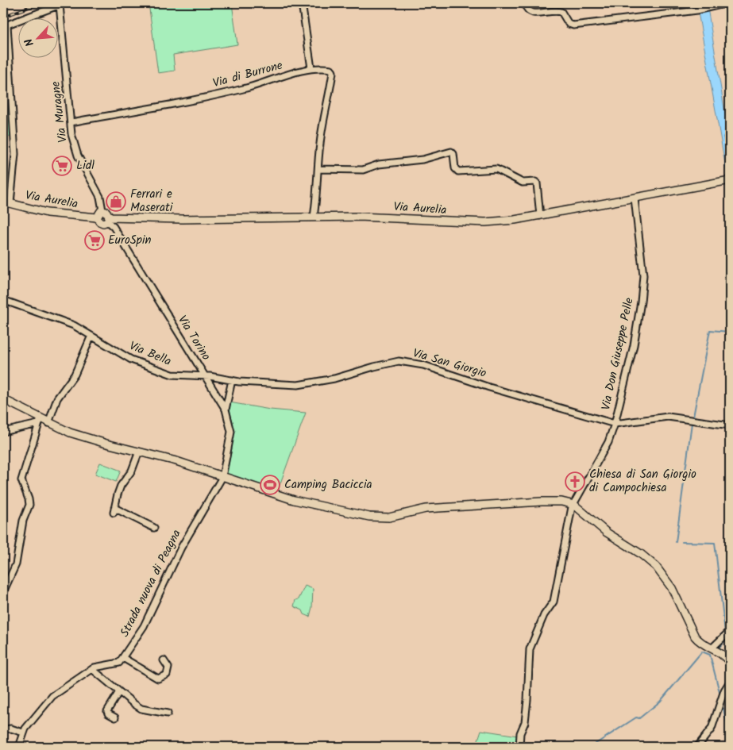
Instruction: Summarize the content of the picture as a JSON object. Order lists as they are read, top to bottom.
{
  "streets": {
    "main road": ["Via Aurelia"],
    "street": [
      "Via di Burrone",
      "Via Muragne",
      "Via Torino",
      "Via Bella",
      "Via Don Giuseppe Pelle",
      "Via San Giorgio",
      "Strada nuova di Peagna"
    ]
  },
  "crossings": [
    ["Via di Burrone", "Via Muragne"],
    ["Via di Burrone", "Via Aurelia"],
    ["Via Muragne", "Via Aurelia"],
    ["Via Muragne", "Via Torino"],
    ["Via Aurelia", "Via Torino"],
    ["Via Aurelia", "Via Don Giuseppe Pelle"],
    ["Via Torino", "Via Bella"],
    ["Via Torino", "Via San Giorgio"],
    ["Via Torino", "Strada nuova di Peagna"],
    ["Via Bella", "Via San Giorgio"],
    ["Via Don Giuseppe Pelle", "Via San Giorgio"]
  ],
  "places": {
    "supermarket": ["Lidl", "EuroSpin"],
    "shop": ["Ferrari e Maserati"],
    "church": ["Chiesa di San Giorgio di Campochiesa"],
    "sports": ["Camping Baciccia"]
  },
  "north": "bottom left"
}
